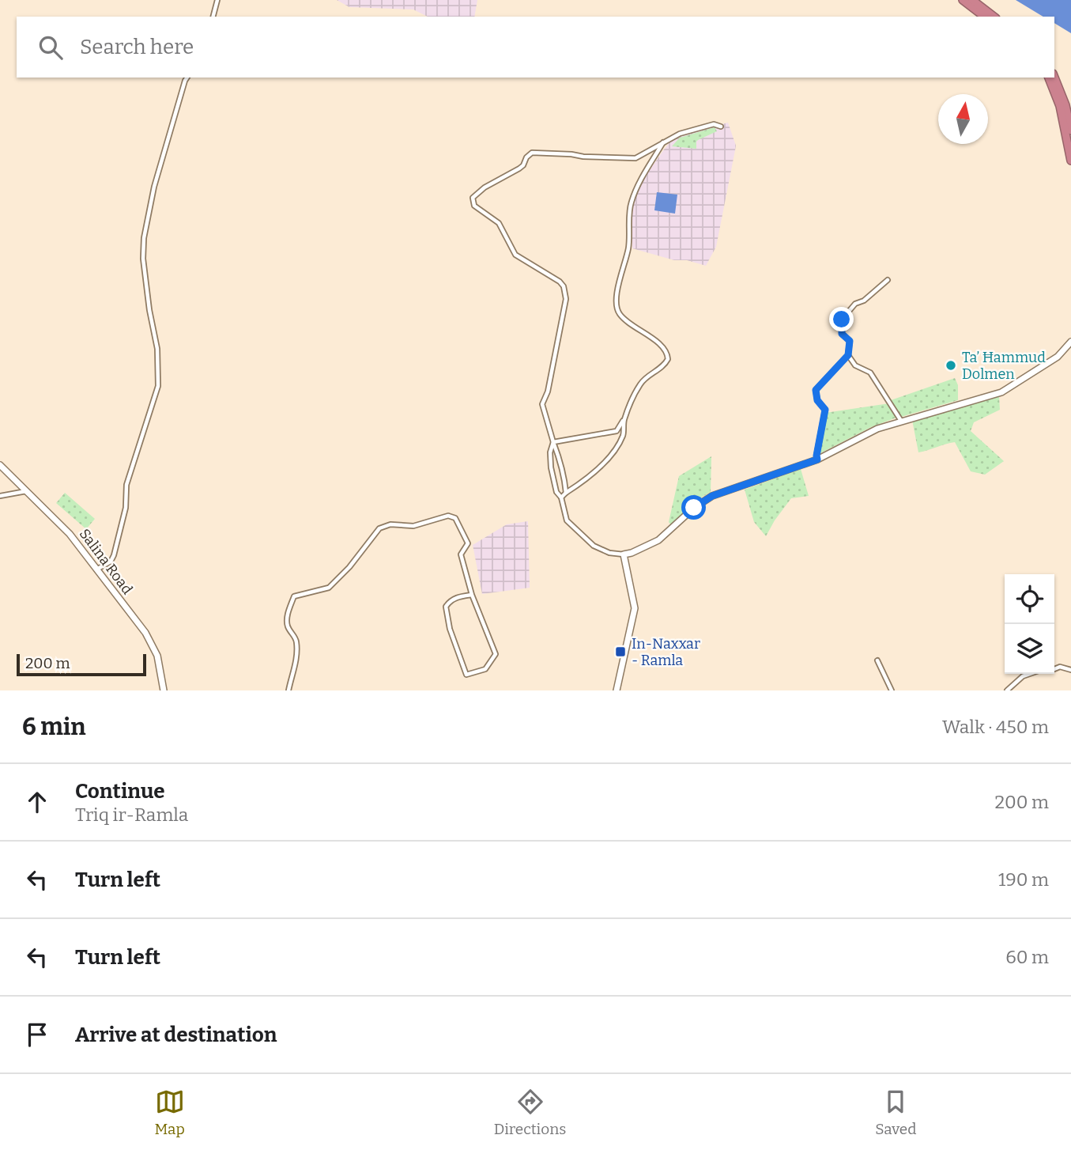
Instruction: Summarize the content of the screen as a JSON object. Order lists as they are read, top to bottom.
{
  "streets": {
    "main road": ["Salina Road"]
  },
  "places": {
    "other": ["Ta’ Ħammud Dolmen"],
    "transit": ["In-Naxxar - Ramla"]
  },
  "scale_bar": "200 m",
  "north": "top",
  "page": {
    "search": "Search here",
    "scale": "200 m",
    "heading": ["6 min", "Walk · 450 m"],
    "list": [
      ["Continue", "Triq ir-Ramla", "200 m"],
      ["Turn left", "190 m"],
      ["Turn left", "60 m"],
      "Arrive at destination"
    ],
    "nav": ["Map", "Directions", "Saved"]
  }
}
